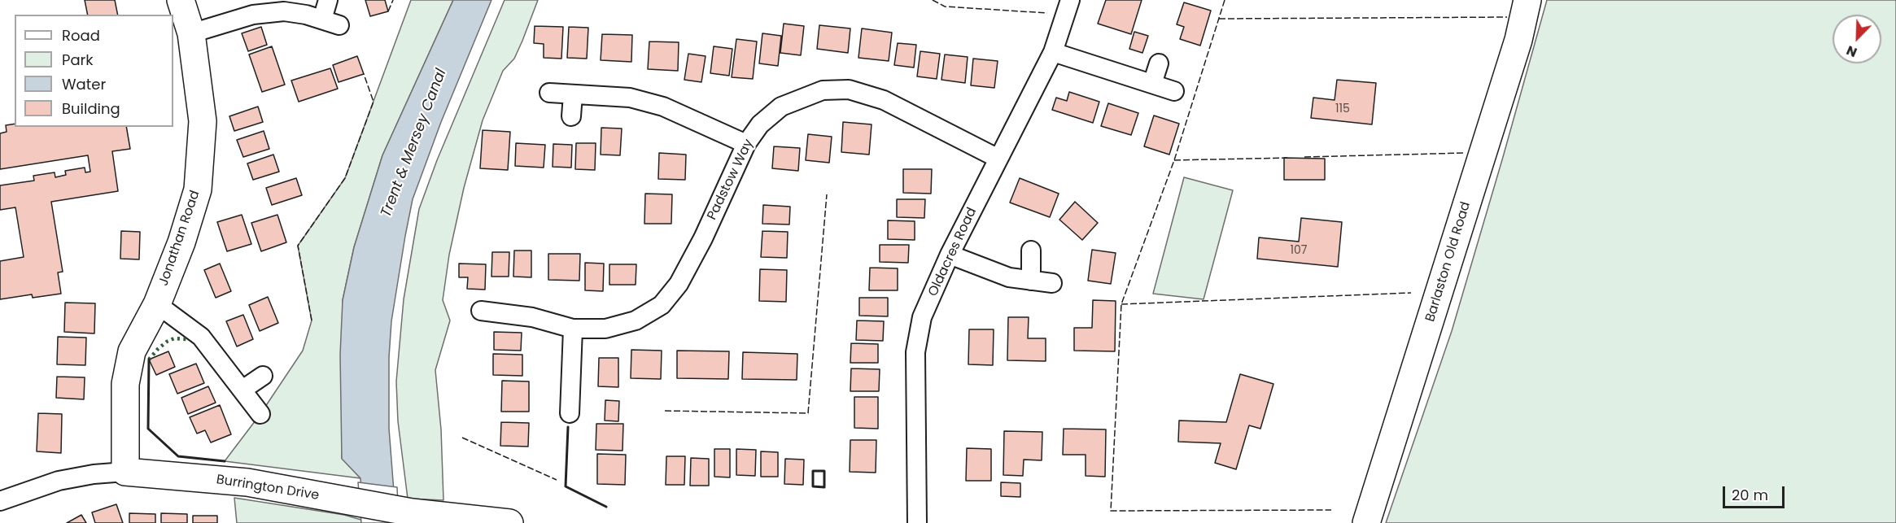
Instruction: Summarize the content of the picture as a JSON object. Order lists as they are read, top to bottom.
{
  "streets": {
    "street": [
      "Padstow Way",
      "Jonathan Road",
      "Oldacres Road",
      "Barlaston Old Road",
      "Burrington Drive"
    ]
  },
  "crossings": [
    ["Padstow Way", "Oldacres Road"],
    ["Jonathan Road", "Burrington Drive"]
  ],
  "water": ["Trent & Mersey Canal"],
  "house_numbers": ["115", "107"],
  "legend": [
    "Road",
    "Park",
    "Water",
    "Building"
  ],
  "scale_bar": "20 m",
  "north": "bottom left"
}
